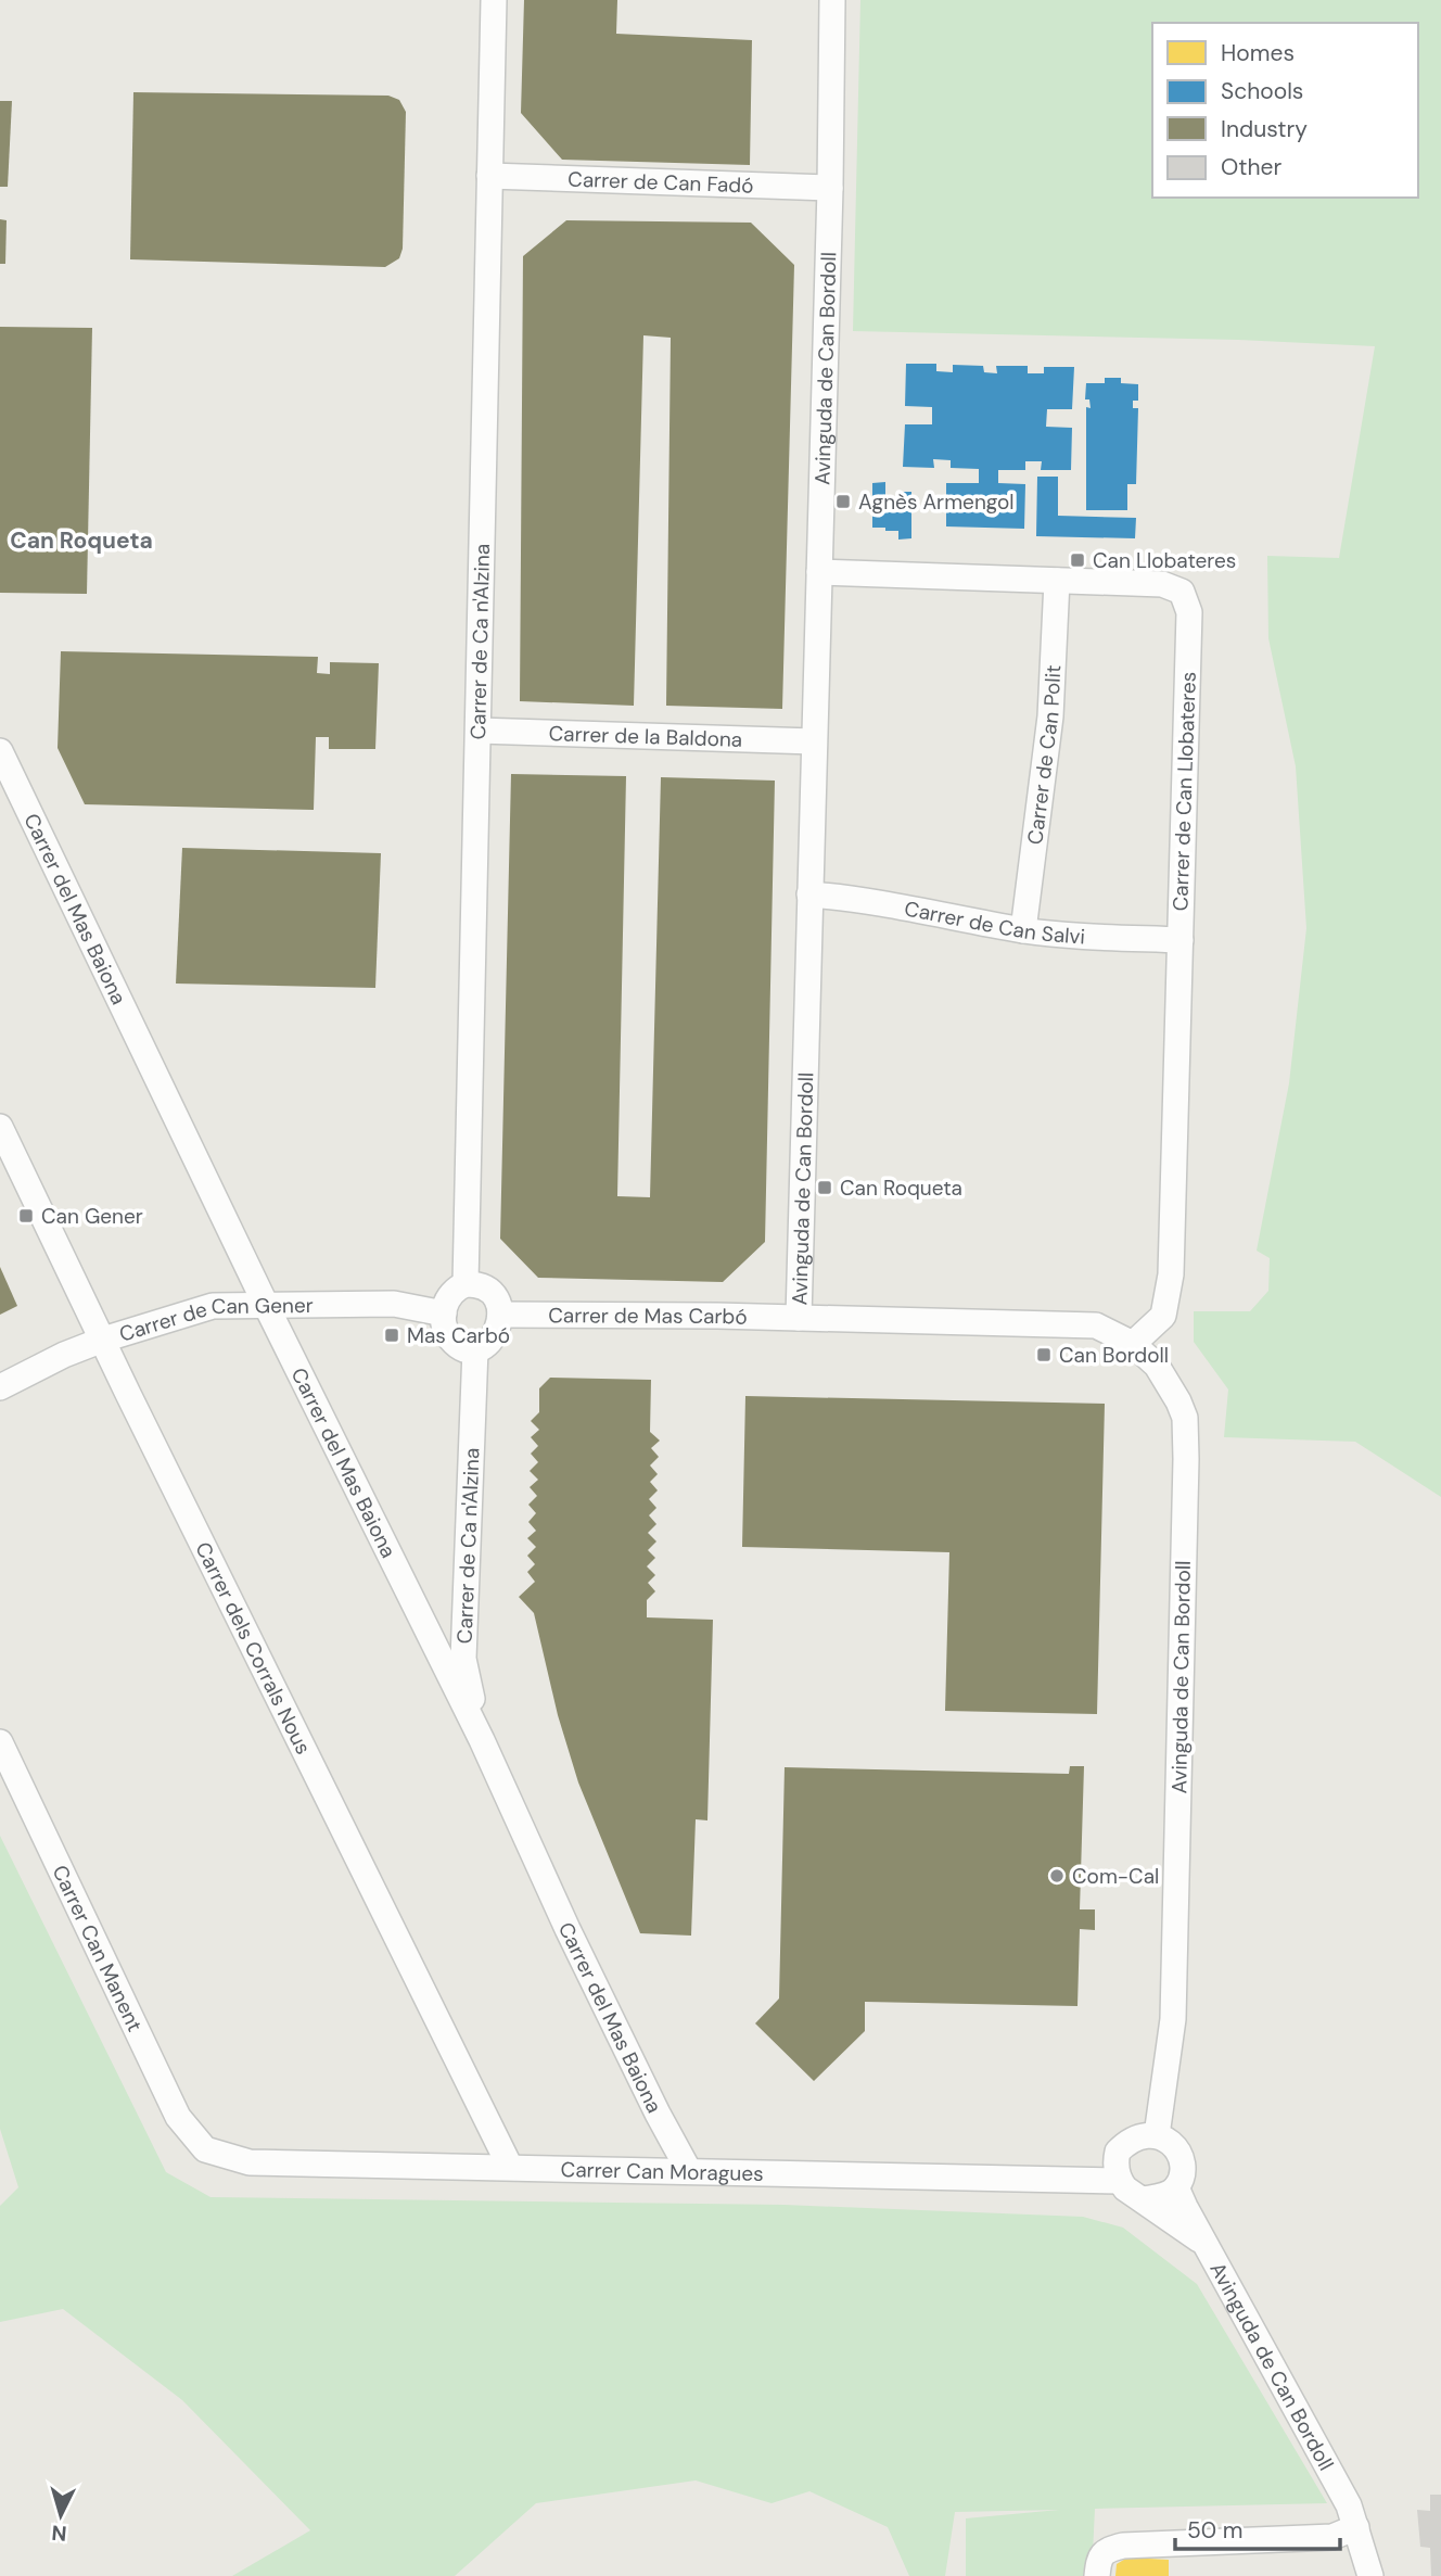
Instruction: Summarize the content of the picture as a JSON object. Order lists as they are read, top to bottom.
{
  "streets": {
    "street": [
      "Carrer de Can Fadó",
      "Avinguda de Can Bordoll",
      "Carrer de Ca n'Alzina",
      "Carrer de la Baldona",
      "Carrer de Can Polit",
      "Carrer de Can Llobateres",
      "Carrer del Mas Baiona",
      "Carrer de Can Salvi",
      "Carrer de Mas Carbó",
      "Carrer de Can Gener",
      "Carrer dels Corrals Nous",
      "Carrer Can Manent",
      "Carrer Can Moragues"
    ]
  },
  "crossings": [
    ["Carrer de Can Fadó", "Avinguda de Can Bordoll"],
    ["Carrer de Can Fadó", "Carrer de Ca n'Alzina"],
    ["Avinguda de Can Bordoll", "Carrer de la Baldona"],
    ["Avinguda de Can Bordoll", "Carrer de Can Llobateres"],
    ["Avinguda de Can Bordoll", "Carrer de Can Salvi"],
    ["Avinguda de Can Bordoll", "Carrer de Mas Carbó"],
    ["Avinguda de Can Bordoll", "Carrer Can Moragues"],
    ["Carrer de Ca n'Alzina", "Carrer de la Baldona"],
    ["Carrer de Ca n'Alzina", "Carrer del Mas Baiona"],
    ["Carrer de Ca n'Alzina", "Carrer de Mas Carbó"],
    ["Carrer de Ca n'Alzina", "Carrer de Can Gener"],
    ["Carrer de Can Polit", "Carrer de Can Llobateres"],
    ["Carrer de Can Polit", "Carrer de Can Salvi"],
    ["Carrer de Can Llobateres", "Carrer de Can Salvi"],
    ["Carrer del Mas Baiona", "Carrer de Can Gener"],
    ["Carrer del Mas Baiona", "Carrer Can Moragues"],
    ["Carrer de Mas Carbó", "Carrer de Can Gener"],
    ["Carrer de Can Gener", "Carrer dels Corrals Nous"],
    ["Carrer dels Corrals Nous", "Carrer Can Moragues"],
    ["Carrer Can Manent", "Carrer Can Moragues"]
  ],
  "districts": ["Can Roqueta"],
  "places": {
    "transit": [
      "Agnès Armengol",
      "Can Llobateres",
      "Can Roqueta",
      "Can Gener",
      "Mas Carbó",
      "Can Bordoll"
    ],
    "other": ["Com-Cal"]
  },
  "legend": [
    "Homes",
    "Schools",
    "Industry",
    "Other"
  ],
  "scale_bar": "50 m",
  "north": "bottom"
}
